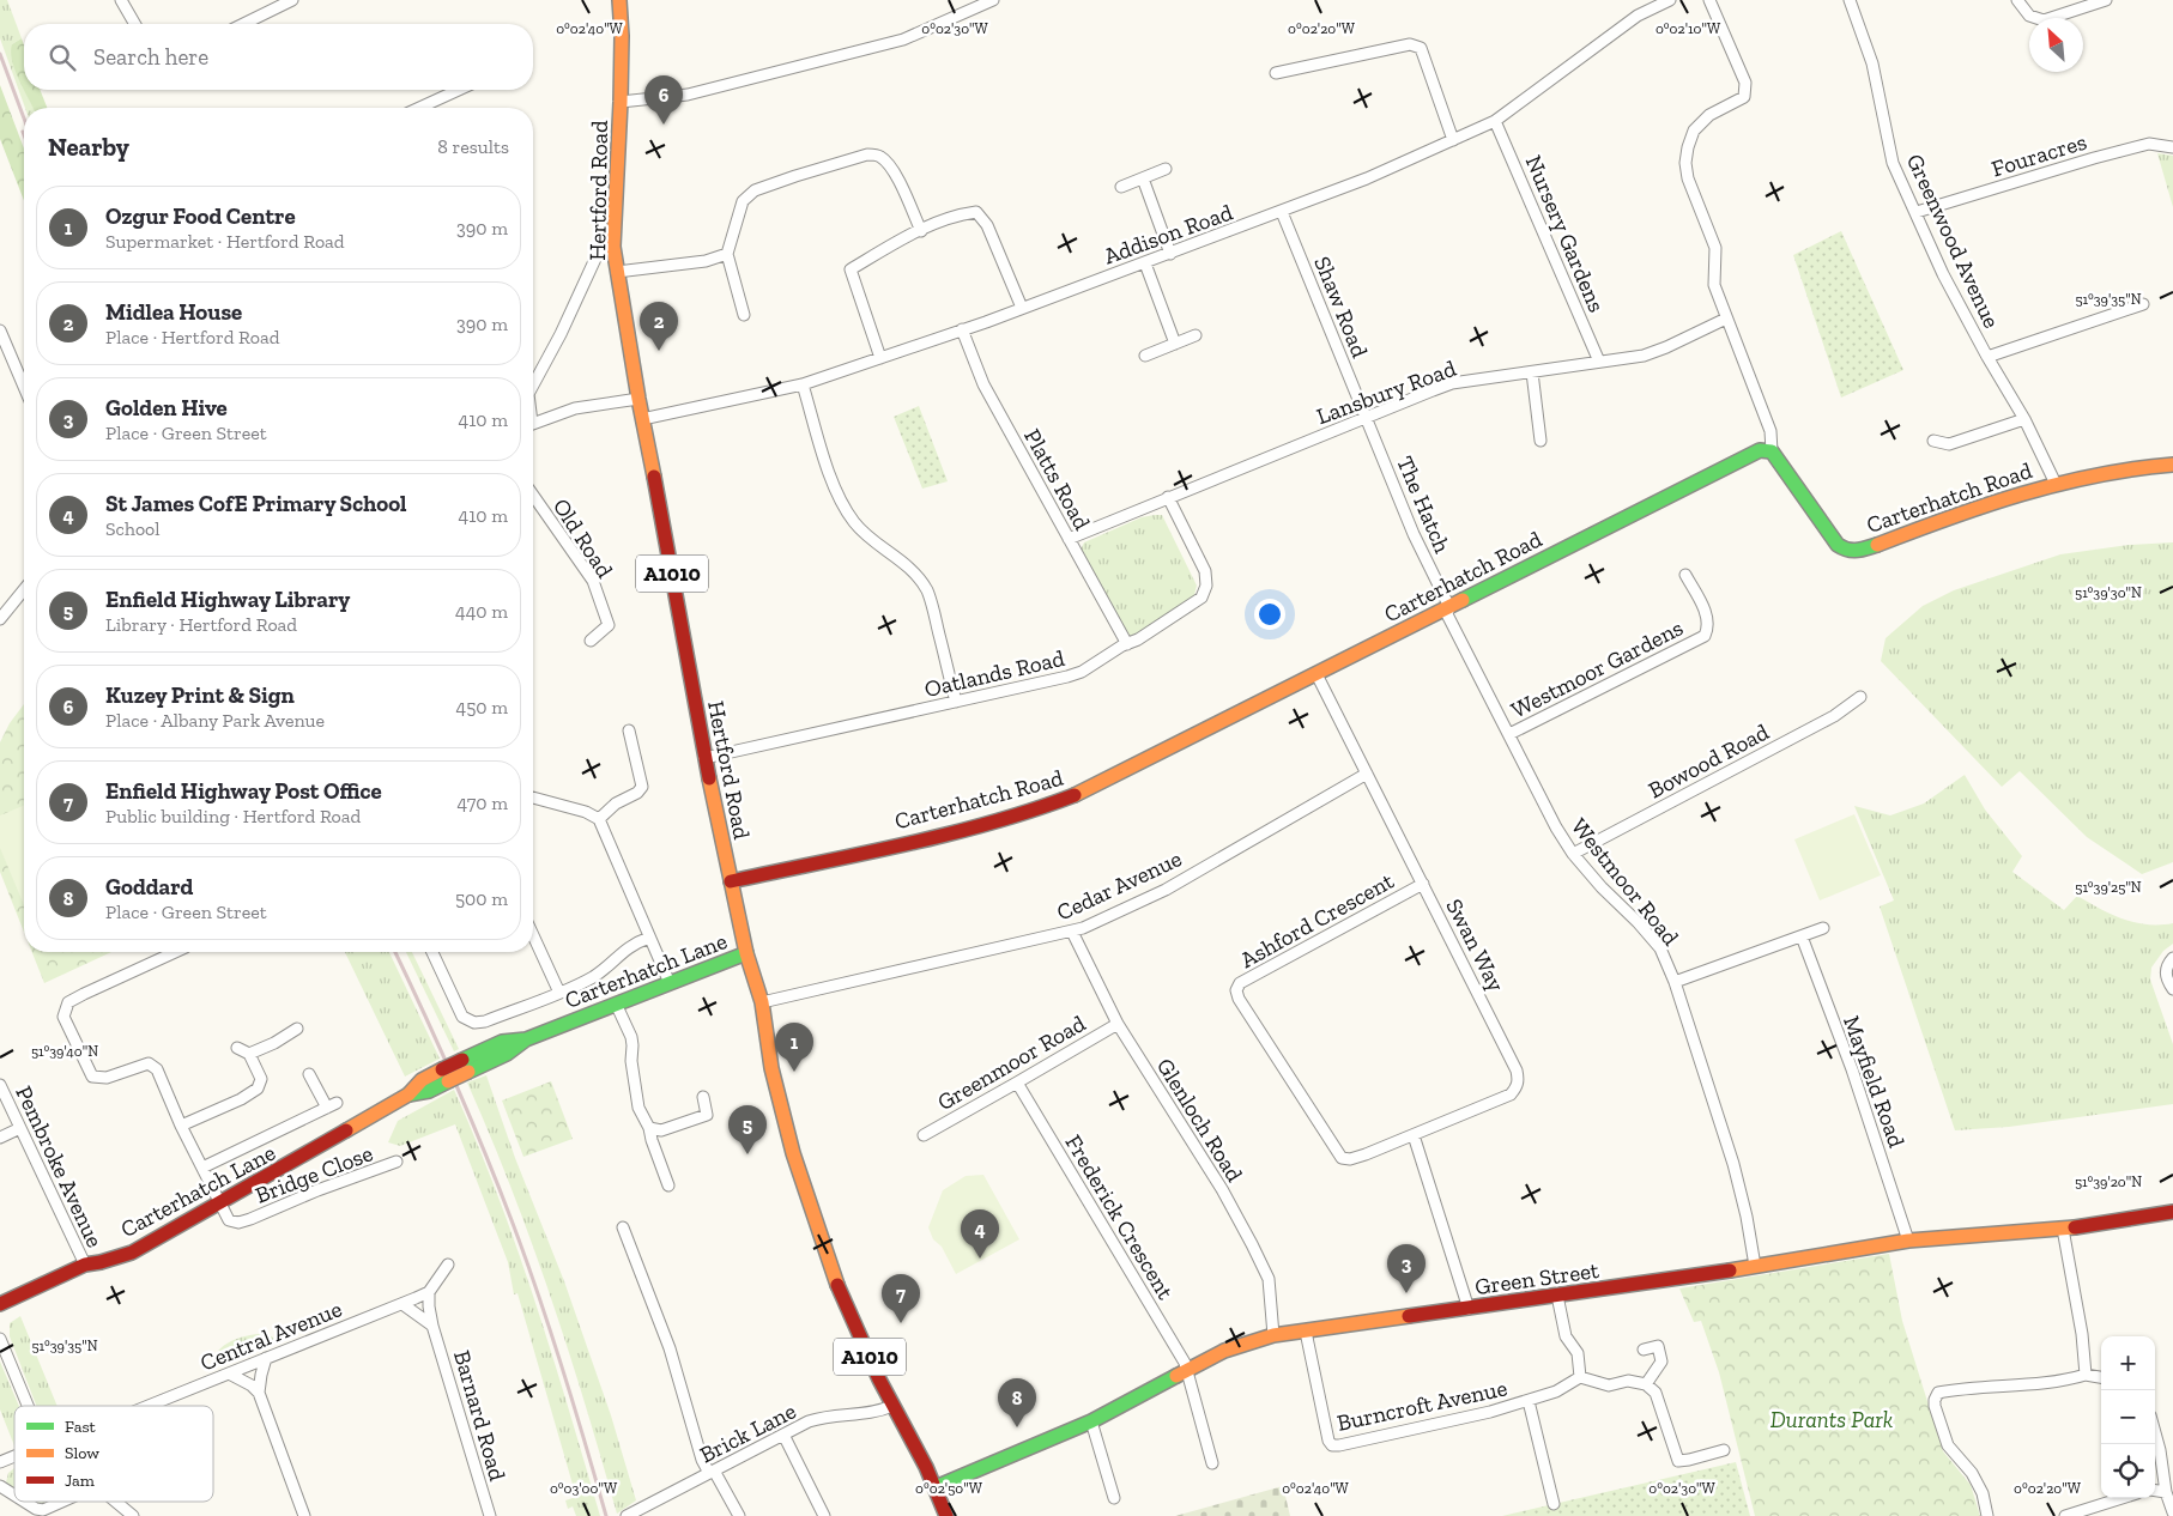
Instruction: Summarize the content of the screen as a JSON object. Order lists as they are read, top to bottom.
{
  "streets": {
    "street": [
      "Fouracres",
      "Hertford Road",
      "Addison Road",
      "Nursery Gardens",
      "Greenwood Avenue",
      "Shaw Road",
      "Lansbury Road",
      "Platts Road",
      "Carterhatch Road",
      "The Hatch",
      "Old Road",
      "A1010",
      "Westmoor Gardens",
      "Oatlands Road",
      "Bowood Road",
      "Westmoor Road",
      "Cedar Avenue",
      "Ashford Crescent",
      "Swan Way",
      "Carterhatch Lane",
      "Greenmoor Road",
      "Mayfield Road",
      "Glenloch Road",
      "Pembroke Avenue",
      "Bridge Close",
      "Frederick Crescent",
      "Green Street",
      "Central Avenue",
      "Burncroft Avenue",
      "Barnard Road",
      "Brick Lane"
    ]
  },
  "crossings": [
    ["Fouracres", "Greenwood Avenue"],
    ["Hertford Road", "Addison Road"],
    ["Hertford Road", "Carterhatch Road"],
    ["Hertford Road", "Oatlands Road"],
    ["Hertford Road", "Cedar Avenue"],
    ["Hertford Road", "Carterhatch Lane"],
    ["Hertford Road", "Green Street"],
    ["Hertford Road", "Brick Lane"],
    ["Addison Road", "Nursery Gardens"],
    ["Addison Road", "Shaw Road"],
    ["Addison Road", "Platts Road"],
    ["Nursery Gardens", "Lansbury Road"],
    ["Greenwood Avenue", "Carterhatch Road"],
    ["Shaw Road", "Lansbury Road"],
    ["Shaw Road", "The Hatch"],
    ["Lansbury Road", "Platts Road"],
    ["Lansbury Road", "The Hatch"],
    ["Lansbury Road", "Oatlands Road"],
    ["Platts Road", "Oatlands Road"],
    ["Carterhatch Road", "The Hatch"],
    ["Carterhatch Road", "Westmoor Road"],
    ["Carterhatch Road", "Swan Way"],
    ["The Hatch", "Westmoor Road"],
    ["Westmoor Gardens", "Westmoor Road"],
    ["Bowood Road", "Westmoor Road"],
    ["Westmoor Road", "Green Street"],
    ["Cedar Avenue", "Swan Way"],
    ["Cedar Avenue", "Glenloch Road"],
    ["Ashford Crescent", "Swan Way"],
    ["Carterhatch Lane", "Pembroke Avenue"],
    ["Carterhatch Lane", "Bridge Close"],
    ["Greenmoor Road", "Glenloch Road"],
    ["Greenmoor Road", "Frederick Crescent"],
    ["Mayfield Road", "Green Street"],
    ["Glenloch Road", "Green Street"],
    ["Frederick Crescent", "Green Street"],
    ["Green Street", "Burncroft Avenue"],
    ["Central Avenue", "Barnard Road"]
  ],
  "parks": ["Durants Park"],
  "legend": ["Fast", "Slow", "Jam"],
  "north": "top left",
  "page": {
    "search": "Search here",
    "pins": [
      "6",
      "2",
      "1",
      "5",
      "4",
      "3",
      "7",
      "8"
    ],
    "heading": ["Nearby", "8 results"],
    "list": [
      {
        "mark": "1",
        "name": "Ozgur Food Centre",
        "note": "Supermarket · Hertford Road",
        "value": "390 m"
      },
      {
        "mark": "2",
        "name": "Midlea House",
        "note": "Place · Hertford Road",
        "value": "390 m"
      },
      {
        "mark": "3",
        "name": "Golden Hive",
        "note": "Place · Green Street",
        "value": "410 m"
      },
      {
        "mark": "4",
        "name": "St James CofE Primary School",
        "note": "School",
        "value": "410 m"
      },
      {
        "mark": "5",
        "name": "Enfield Highway Library",
        "note": "Library · Hertford Road",
        "value": "440 m"
      },
      {
        "mark": "6",
        "name": "Kuzey Print & Sign",
        "note": "Place · Albany Park Avenue",
        "value": "450 m"
      },
      {
        "mark": "7",
        "name": "Enfield Highway Post Office",
        "note": "Public building · Hertford Road",
        "value": "470 m"
      },
      {
        "mark": "8",
        "name": "Goddard",
        "note": "Place · Green Street",
        "value": "500 m"
      }
    ],
    "map_buttons": ["+", "−"]
  },
  "coordinates": [
    "0°02'40\"W",
    "0°02'20\"W",
    "0°02'30\"W",
    "0°02'10\"W",
    "51°39'35\"N",
    "51°39'30\"N",
    "51°39'25\"N",
    "51°39'40\"N",
    "51°39'20\"N",
    "0°03'00\"W",
    "0°02'50\"W"
  ]
}
